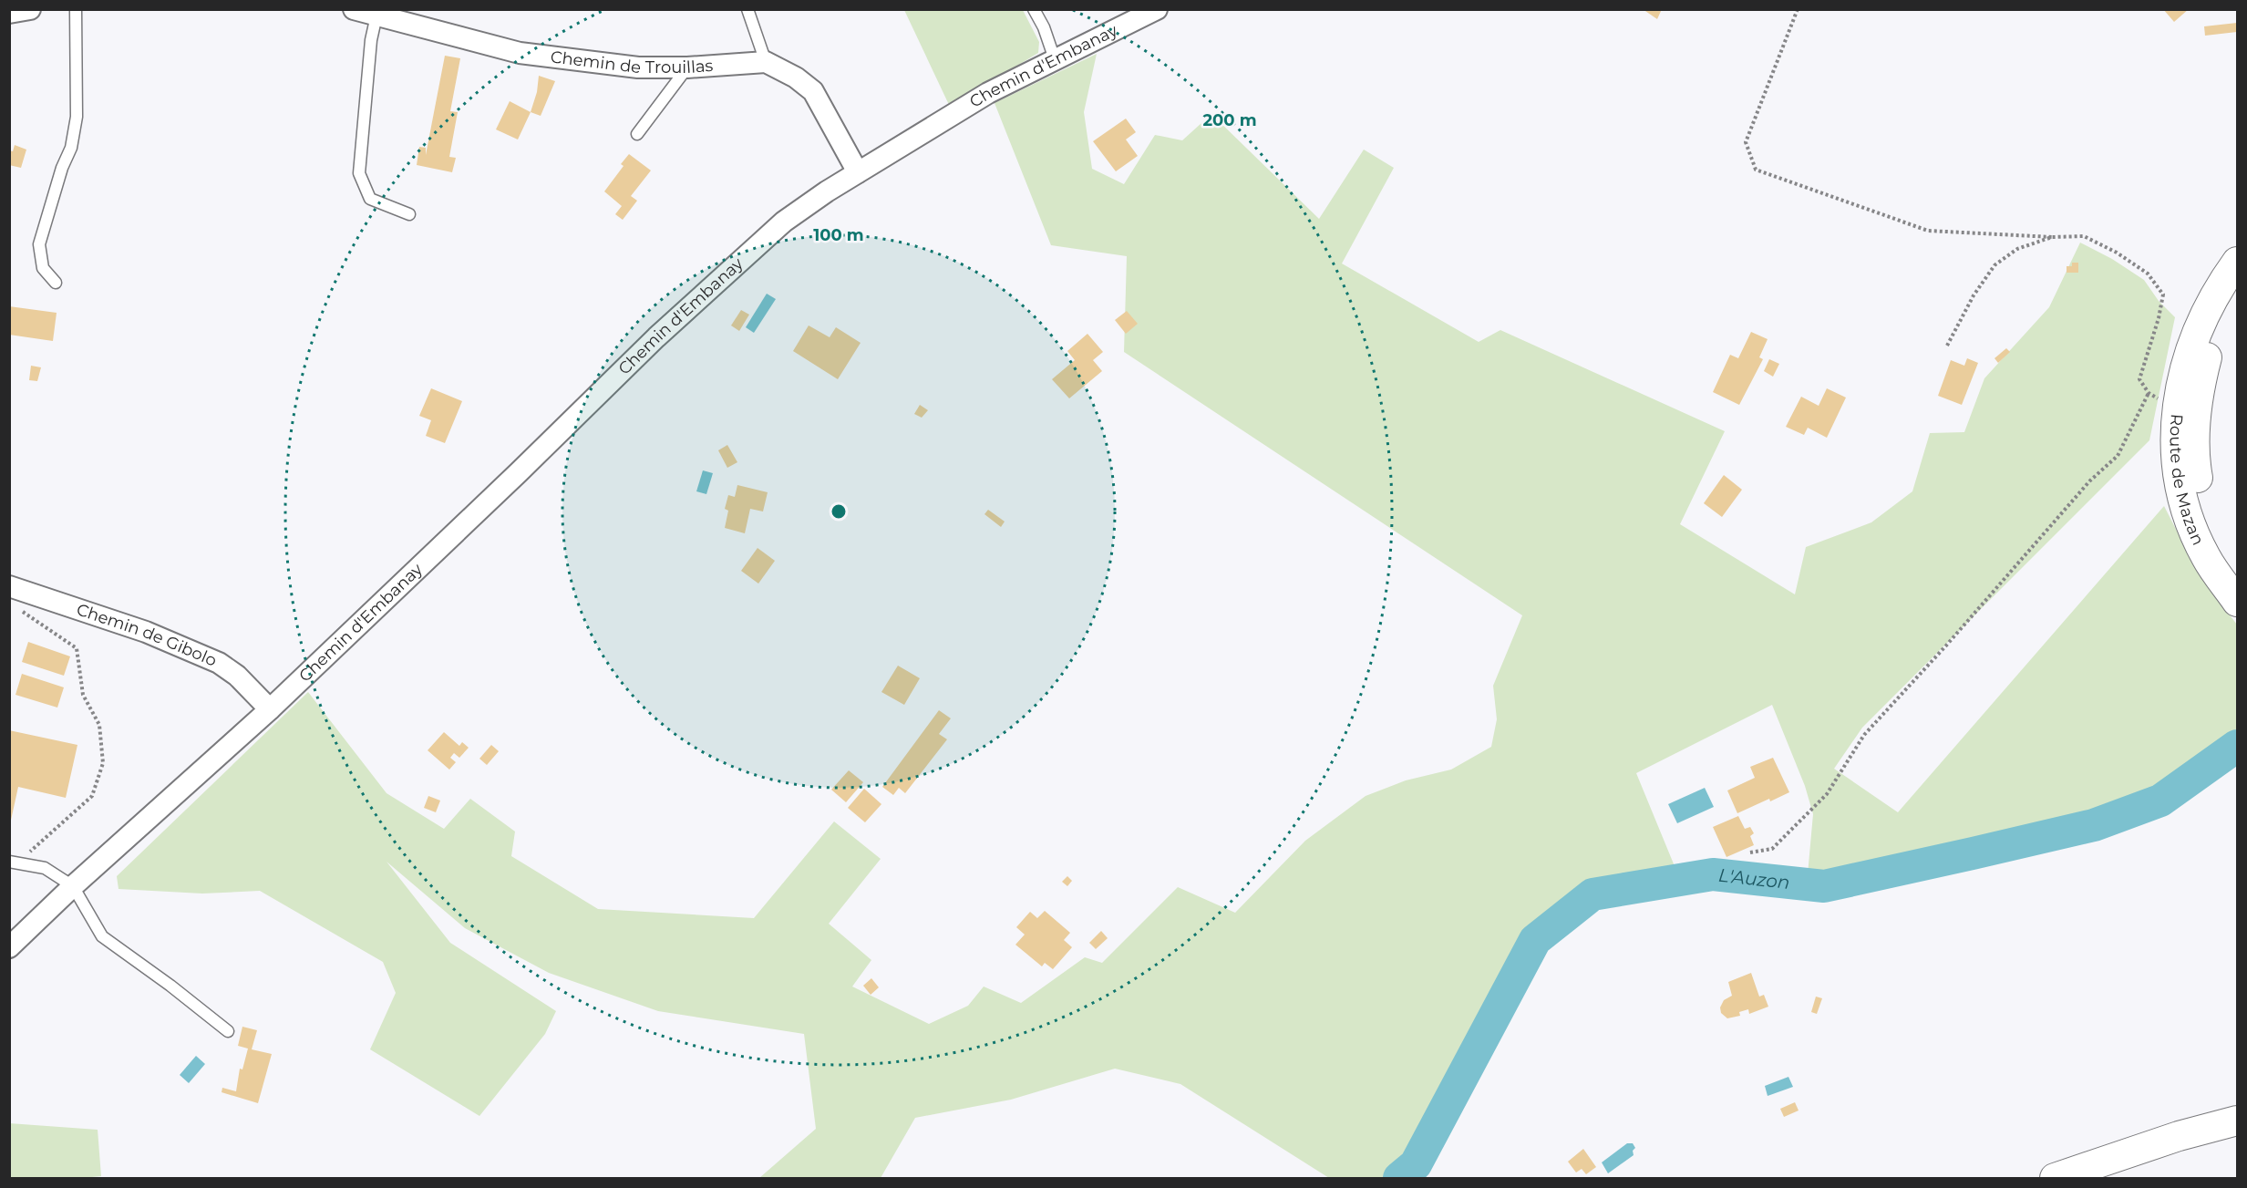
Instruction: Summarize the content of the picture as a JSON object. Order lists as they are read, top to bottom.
{
  "streets": {
    "main road": ["Route de Mazan"],
    "street": ["Chemin de Trouillas", "Chemin d'Embanay", "Chemin de Gibolo"]
  },
  "crossings": [
    ["Chemin d'Embanay", "Chemin de Gibolo"]
  ],
  "water": ["L'Auzon"],
  "rings": ["200 m", "100 m"]
}
